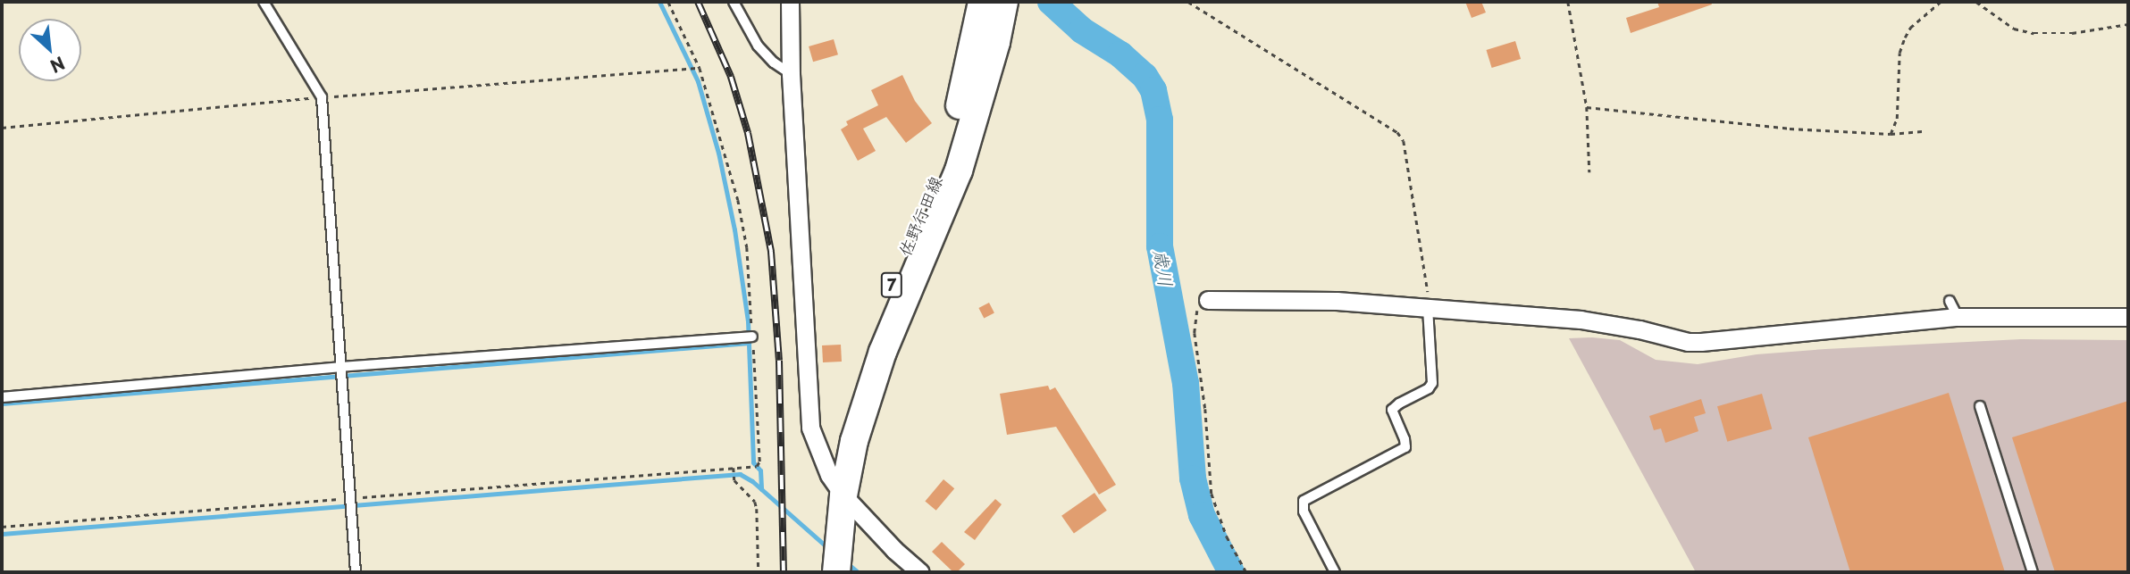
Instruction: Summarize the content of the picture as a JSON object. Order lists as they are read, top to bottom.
{
  "streets": {
    "main road": ["佐野行田線", "7"]
  },
  "water": ["歳川"],
  "north": "bottom right"
}
